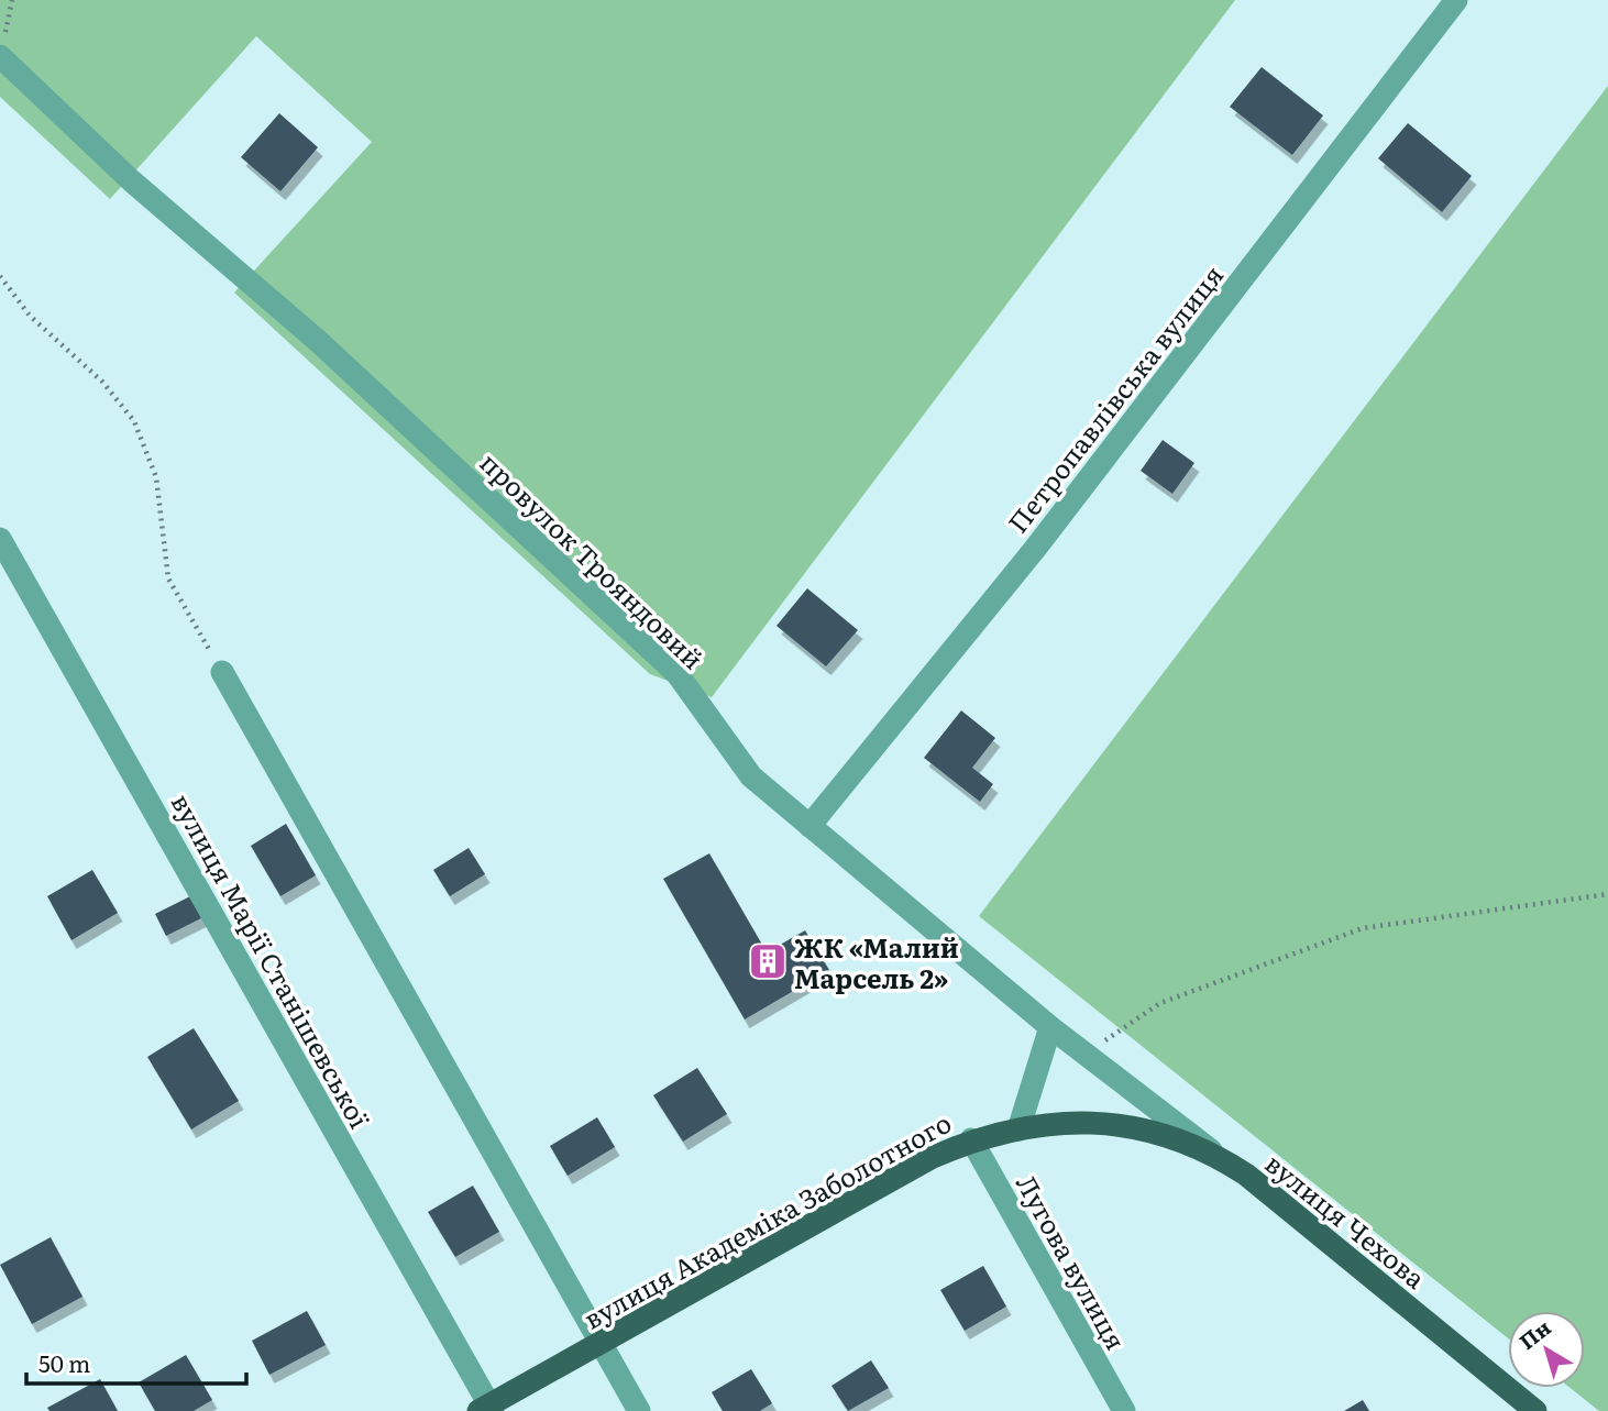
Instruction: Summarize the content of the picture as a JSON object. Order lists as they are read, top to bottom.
{
  "streets": {
    "main road": ["вулиця Академіка Заболотного", "вулиця Чехова"],
    "street": [
      "Петропавлівська вулиця",
      "провулок Трояндовий",
      "вулиця Марії Станішевської",
      "Лугова вулиця"
    ]
  },
  "crossings": [
    ["Петропавлівська вулиця", "провулок Трояндовий"],
    ["провулок Трояндовий", "вулиця Чехова"],
    ["вулиця Марії Станішевської", "вулиця Академіка Заболотного"],
    ["вулиця Академіка Заболотного", "вулиця Чехова"],
    ["вулиця Академіка Заболотного", "Лугова вулиця"]
  ],
  "places": {
    "building": ["ЖК «Малий Марсель 2»"]
  },
  "scale_bar": "50 m",
  "north": "top left"
}
